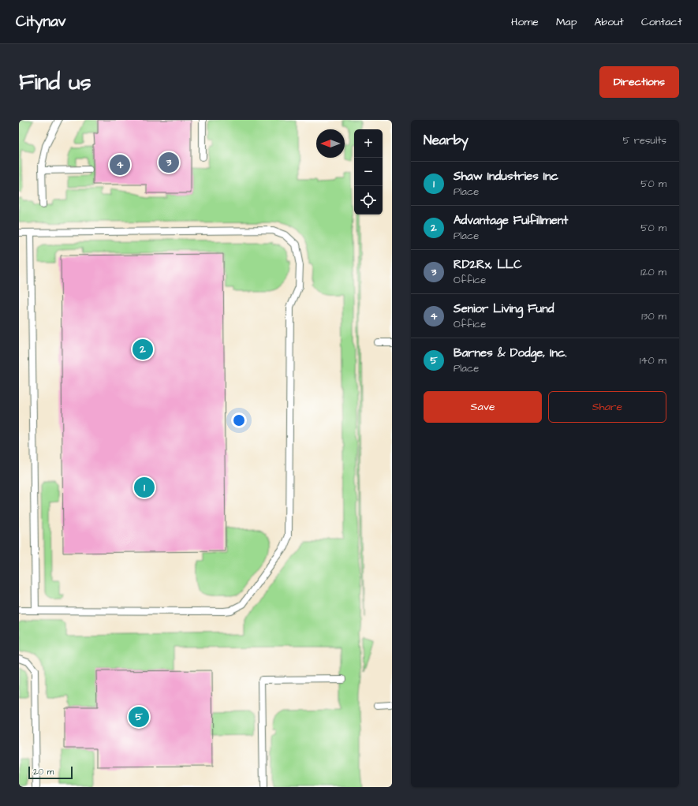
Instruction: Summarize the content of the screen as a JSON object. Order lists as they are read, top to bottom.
{
  "scale_bar": "20 m",
  "north": "left",
  "page": {
    "header": "Citynav",
    "nav": [
      "Home",
      "Map",
      "About",
      "Contact"
    ],
    "buttons": [
      "Directions",
      ["Save", "Share"]
    ],
    "title": "Find us",
    "heading": ["Nearby", "5 results"],
    "map_buttons": ["+", "−"],
    "pins": [
      "3",
      "4",
      "2",
      "1",
      "5"
    ],
    "list": [
      {
        "mark": "1",
        "name": "Shaw Industries Inc",
        "note": "Place",
        "value": "50 m"
      },
      {
        "mark": "2",
        "name": "Advantage Fulfillment",
        "note": "Place",
        "value": "50 m"
      },
      {
        "mark": "3",
        "name": "RD2Rx, LLC",
        "note": "Office",
        "value": "120 m"
      },
      {
        "mark": "4",
        "name": "Senior Living Fund",
        "note": "Office",
        "value": "130 m"
      },
      {
        "mark": "5",
        "name": "Barnes & Dodge, Inc.",
        "note": "Place",
        "value": "140 m"
      }
    ],
    "scale": "20 m"
  }
}
